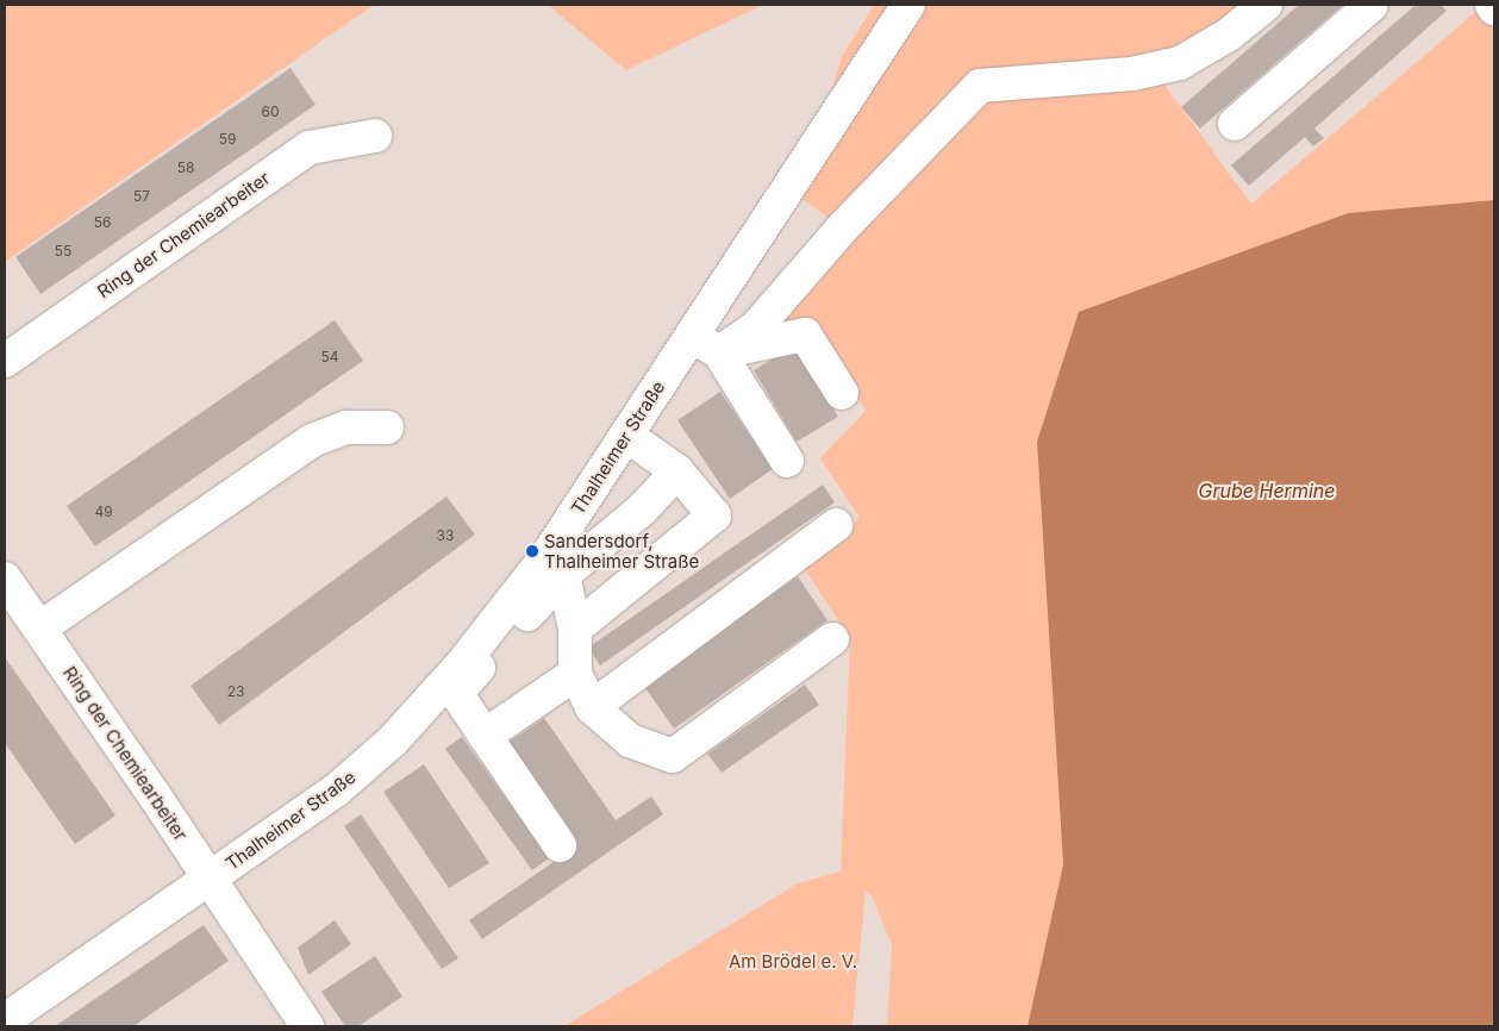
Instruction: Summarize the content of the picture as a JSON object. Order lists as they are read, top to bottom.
{
  "streets": {
    "street": ["Ring der Chemiearbeiter", "Thalheimer Straße"]
  },
  "crossings": [
    ["Ring der Chemiearbeiter", "Thalheimer Straße"]
  ],
  "water": ["Grube Hermine"],
  "parks": ["Am Brödel e. V."],
  "places": ["Sandersdorf, Thalheimer Straße"],
  "house_numbers": [
    "60",
    "59",
    "58",
    "57",
    "56",
    "55",
    "54",
    "49",
    "33",
    "23"
  ]
}
